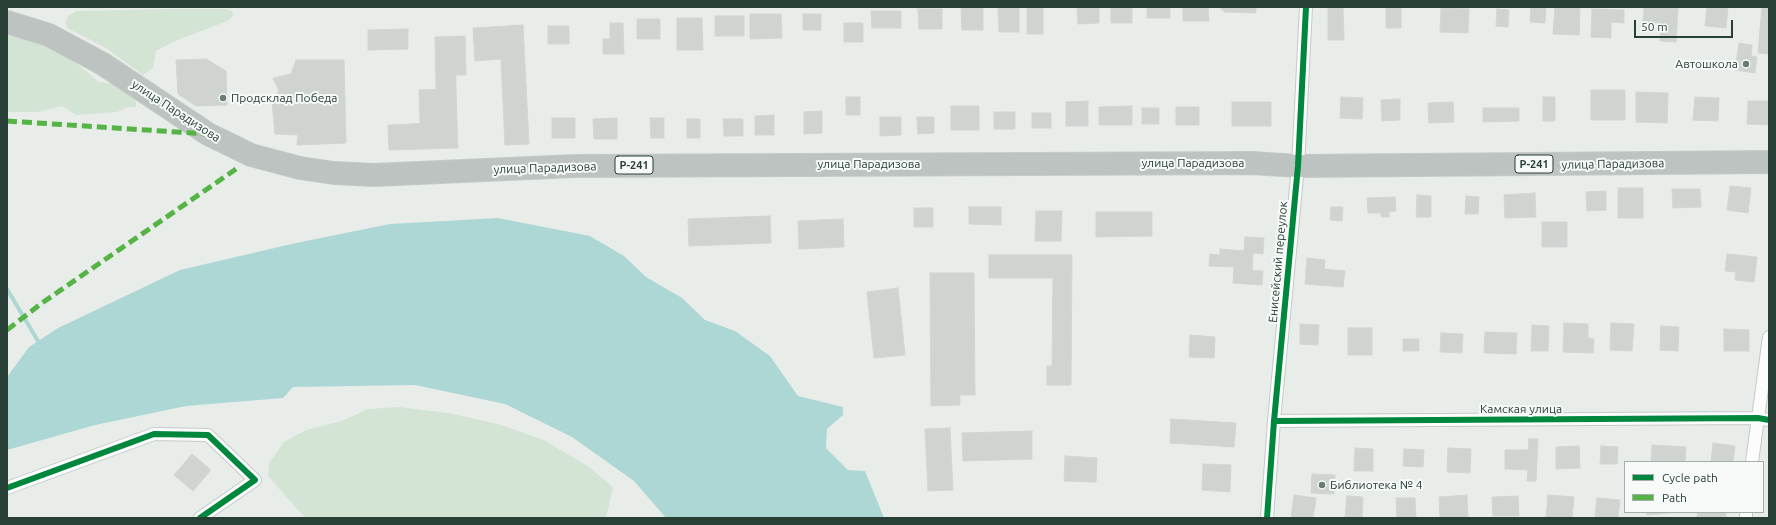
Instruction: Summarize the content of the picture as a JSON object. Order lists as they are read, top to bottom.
{
  "streets": {
    "highway": ["улица Парадизова", "Р-241"],
    "street": ["Енисейский переулок", "Камская улица"]
  },
  "crossings": [
    ["улица Парадизова", "Енисейский переулок"],
    ["Енисейский переулок", "Камская улица"]
  ],
  "places": ["Автошкола", "Продсклад Победа", "Библиотека № 4"],
  "legend": ["Cycle path", "Path"],
  "scale_bar": "50 m"
}
